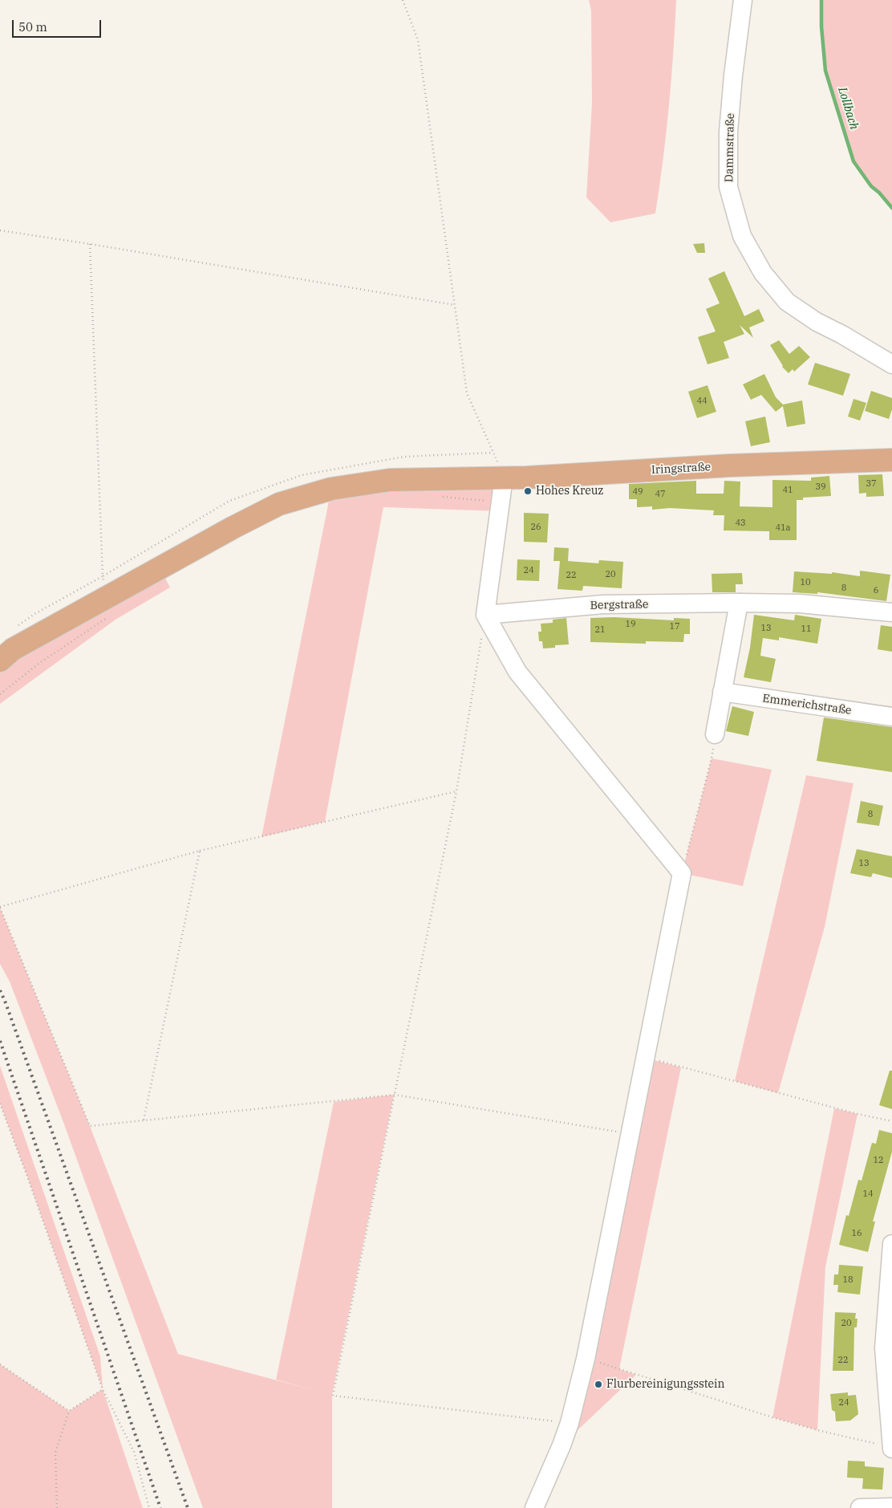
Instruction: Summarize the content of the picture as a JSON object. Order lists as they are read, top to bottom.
{
  "streets": {
    "main road": ["Iringstraße"],
    "street": ["Dammstraße", "Bergstraße", "Emmerichstraße"]
  },
  "water": ["Lollbach"],
  "places": ["Hohes Kreuz", "Flurbereinigungsstein"],
  "house_numbers": [
    "44",
    "37",
    "39",
    "41",
    "49",
    "47",
    "43",
    "26",
    "41a",
    "24",
    "20",
    "22",
    "10",
    "8",
    "6",
    "19",
    "17",
    "13",
    "11",
    "21",
    "8",
    "13",
    "12",
    "14",
    "16",
    "18",
    "20",
    "22",
    "24"
  ],
  "scale_bar": "50 m"
}
